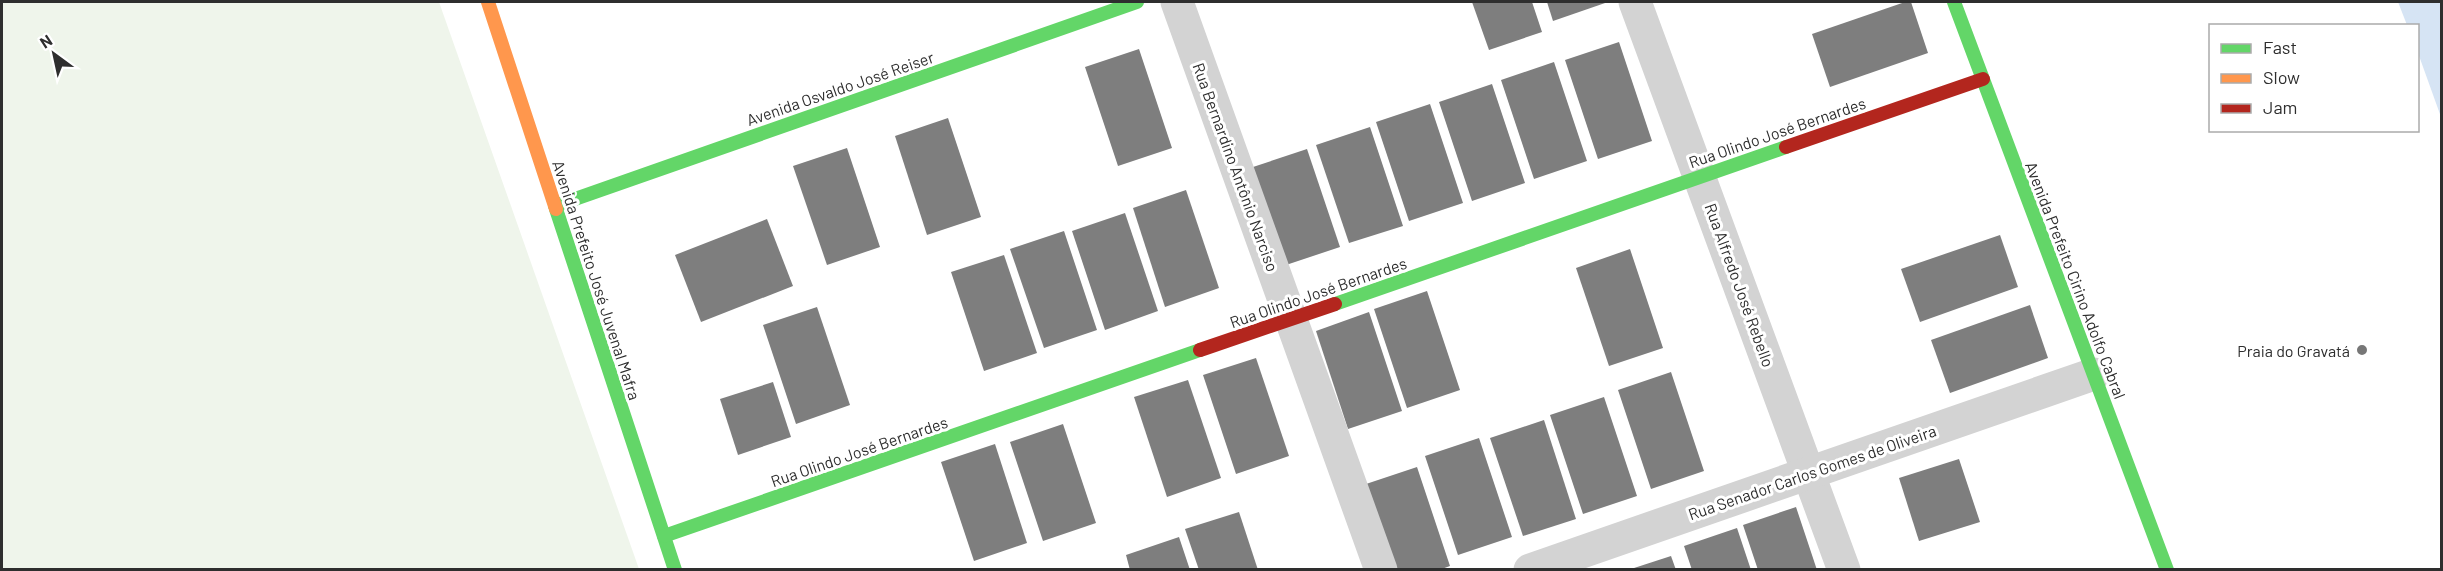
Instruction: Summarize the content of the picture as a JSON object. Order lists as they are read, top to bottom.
{
  "streets": {
    "street": [
      "Avenida Osvaldo José Reiser",
      "Rua Olindo José Bernardes",
      "Rua Bernardino Antônio Narciso",
      "Avenida Prefeito José Juvenal Mafra",
      "Avenida Prefeito Cirino Adolfo Cabral",
      "Rua Alfredo José Rebello",
      "Rua Senador Carlos Gomes de Oliveira"
    ]
  },
  "crossings": [
    ["Avenida Osvaldo José Reiser", "Avenida Prefeito José Juvenal Mafra"],
    ["Rua Olindo José Bernardes", "Rua Bernardino Antônio Narciso"],
    ["Rua Olindo José Bernardes", "Avenida Prefeito José Juvenal Mafra"],
    ["Rua Olindo José Bernardes", "Avenida Prefeito Cirino Adolfo Cabral"],
    ["Rua Olindo José Bernardes", "Rua Alfredo José Rebello"],
    ["Avenida Prefeito Cirino Adolfo Cabral", "Rua Senador Carlos Gomes de Oliveira"],
    ["Rua Alfredo José Rebello", "Rua Senador Carlos Gomes de Oliveira"]
  ],
  "places": ["Praia do Gravatá"],
  "legend": ["Fast", "Slow", "Jam"],
  "north": "top left"
}
